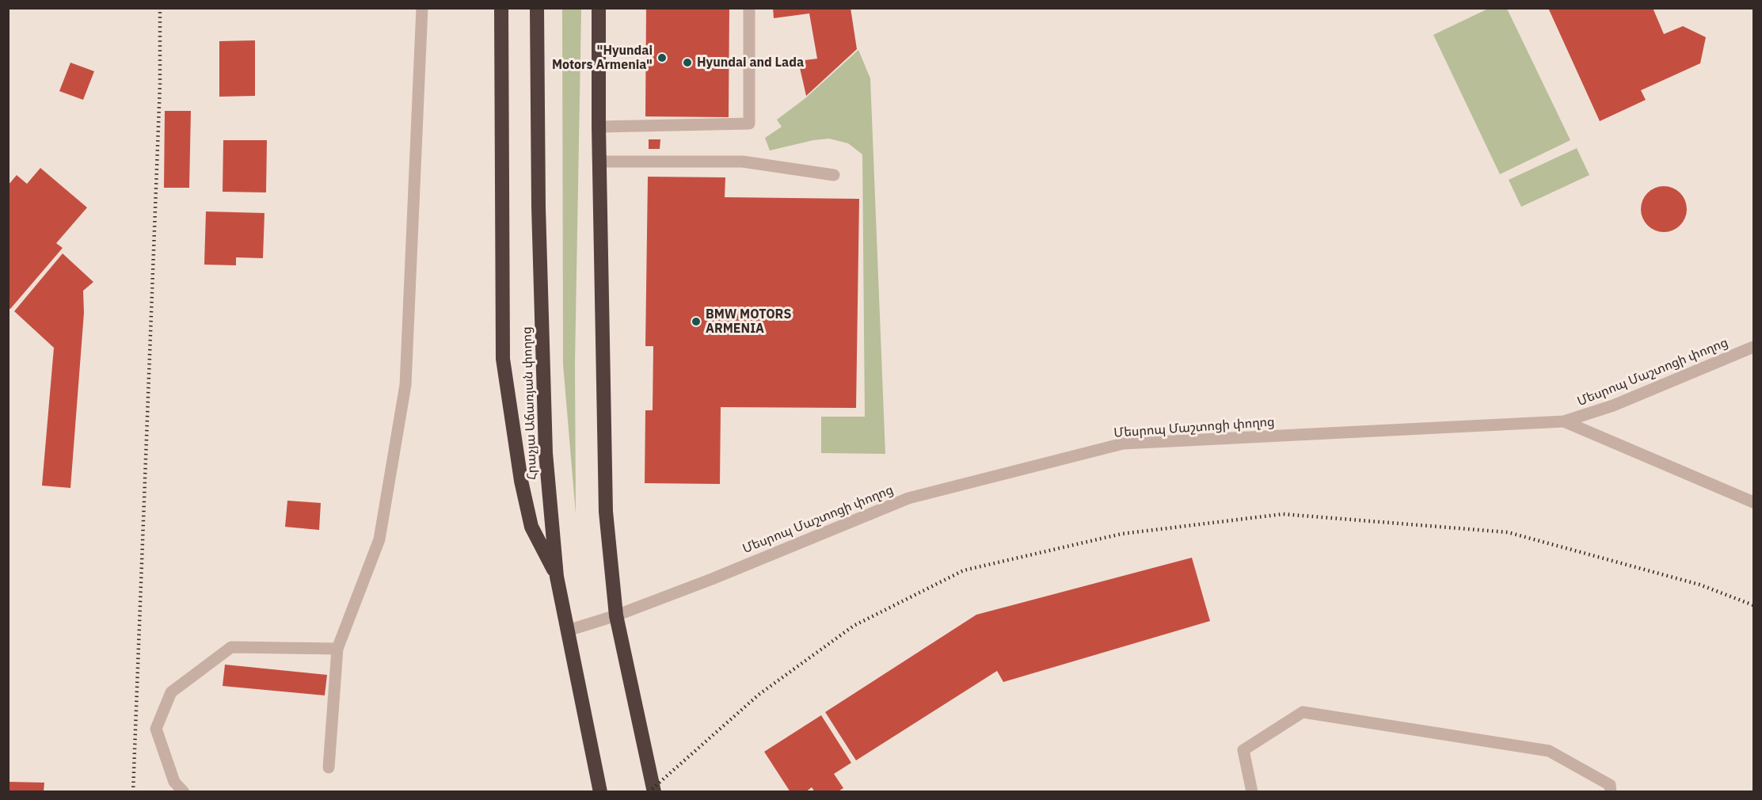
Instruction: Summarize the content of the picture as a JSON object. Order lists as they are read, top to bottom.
{
  "streets": {
    "highway": ["Հրաչյա Աճառյան փողոց"],
    "street": ["Մեսրոպ Մաշտոցի փողոց"]
  },
  "crossings": [
    ["Մեսրոպ Մաշտոցի փողոց", "Հրաչյա Աճառյան փողոց"]
  ],
  "places": ["\"Hyundai Motors Armenia\"", "Hyundai and Lada", "BMW MOTORS ARMENIA"]
}
